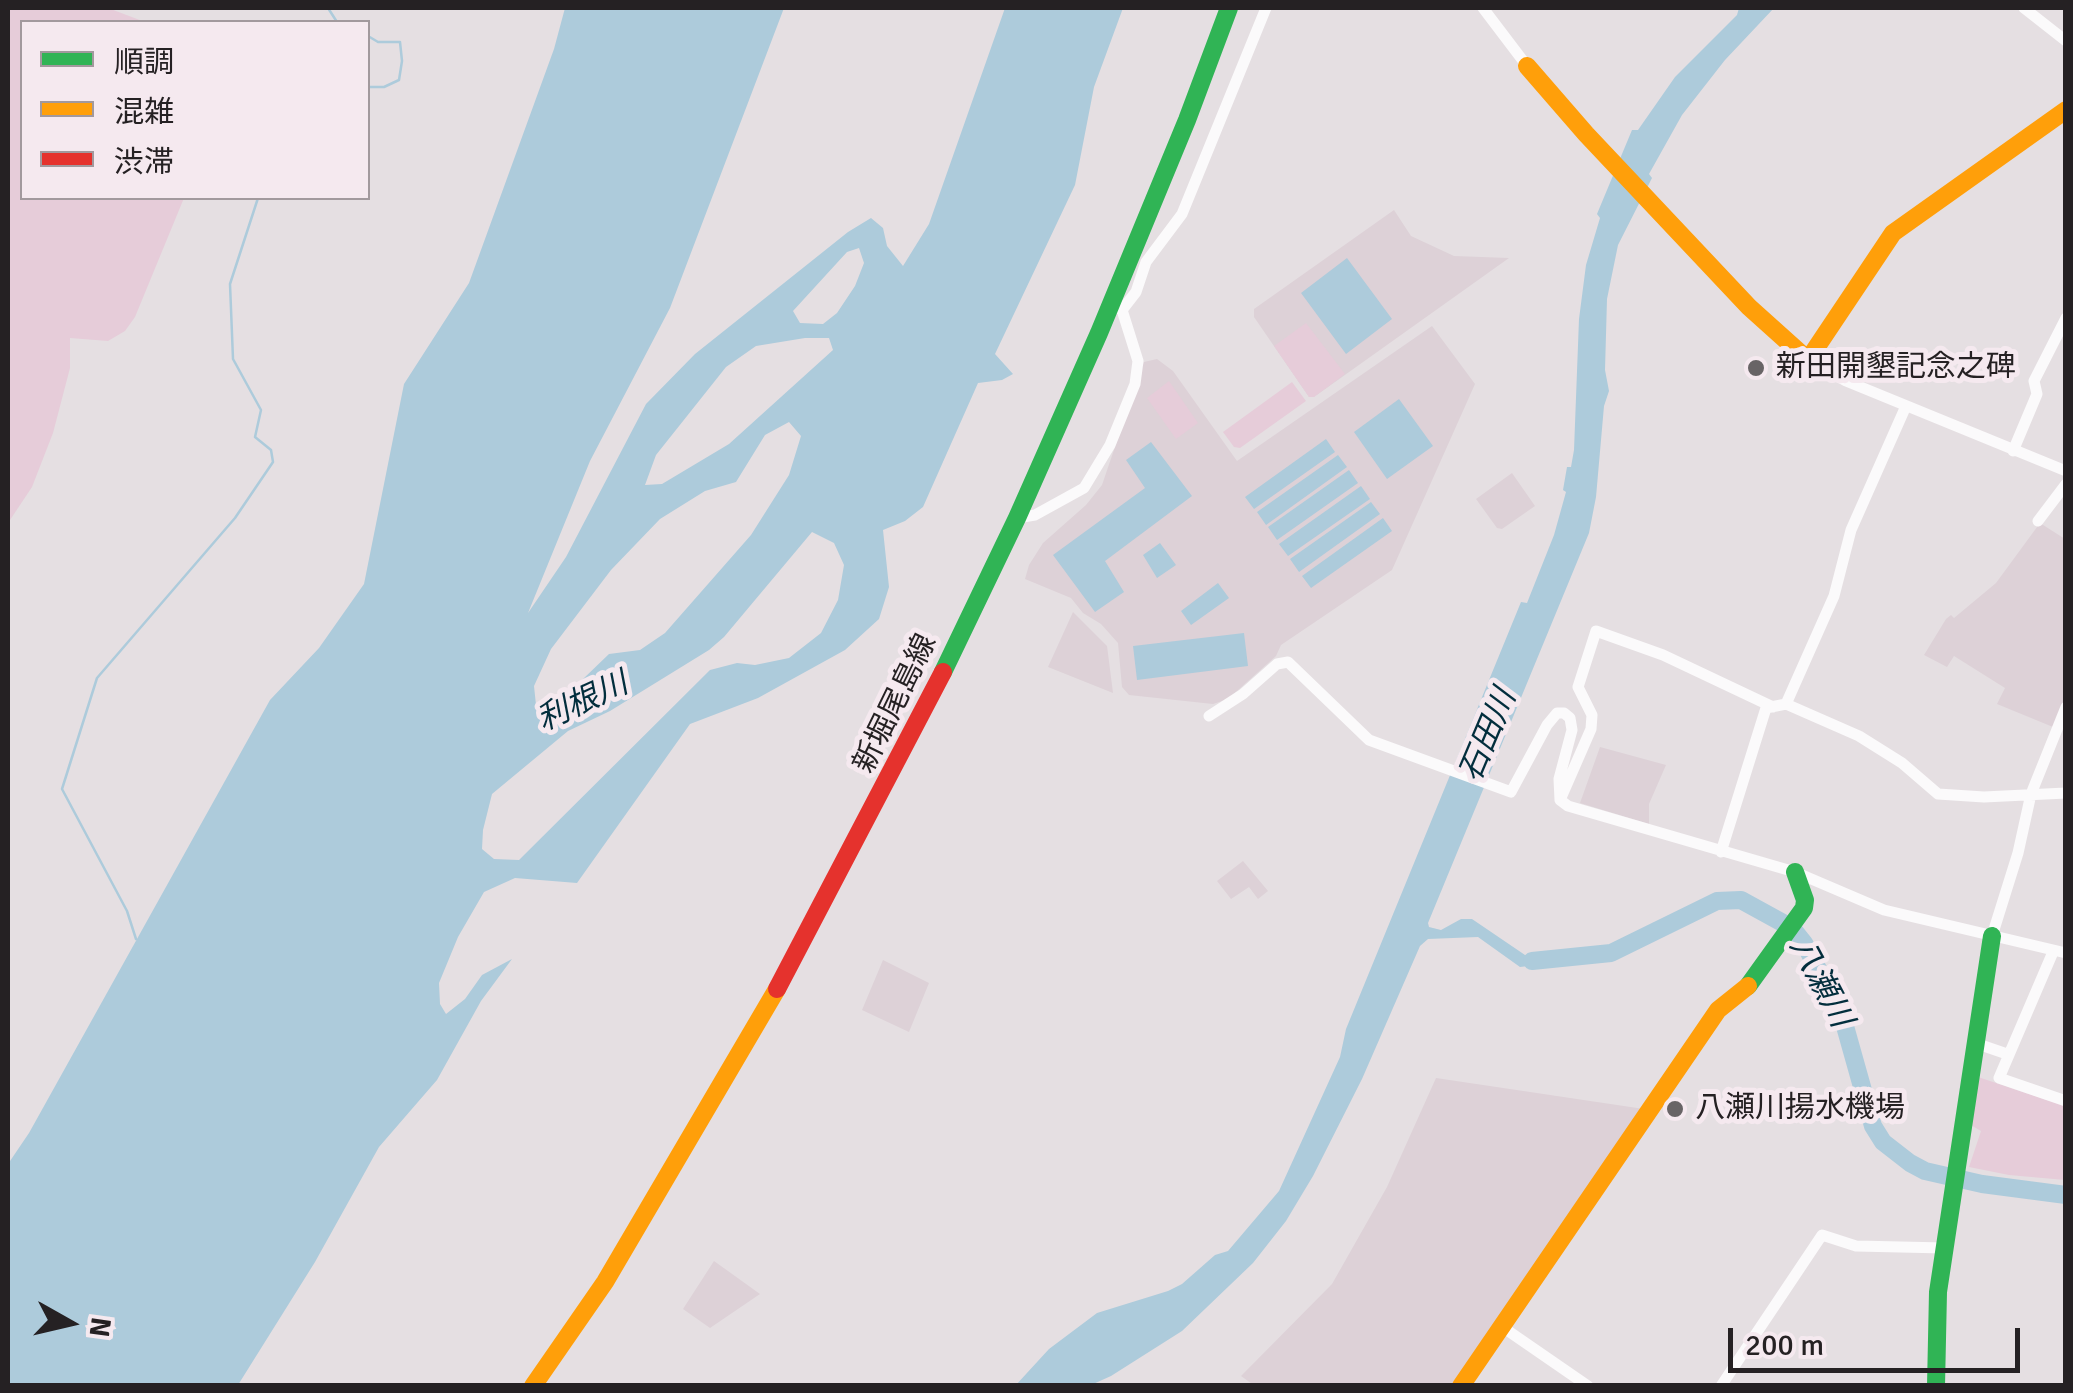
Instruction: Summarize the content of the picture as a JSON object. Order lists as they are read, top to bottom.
{
  "streets": {
    "street": ["新堀尾島線"]
  },
  "water": ["利根川", "石田川", "八瀬川"],
  "places": ["新田開墾記念之碑", "八瀬川揚水機場"],
  "legend": ["順調", "混雑", "渋滞"],
  "scale_bar": "200 m",
  "north": "right"
}
